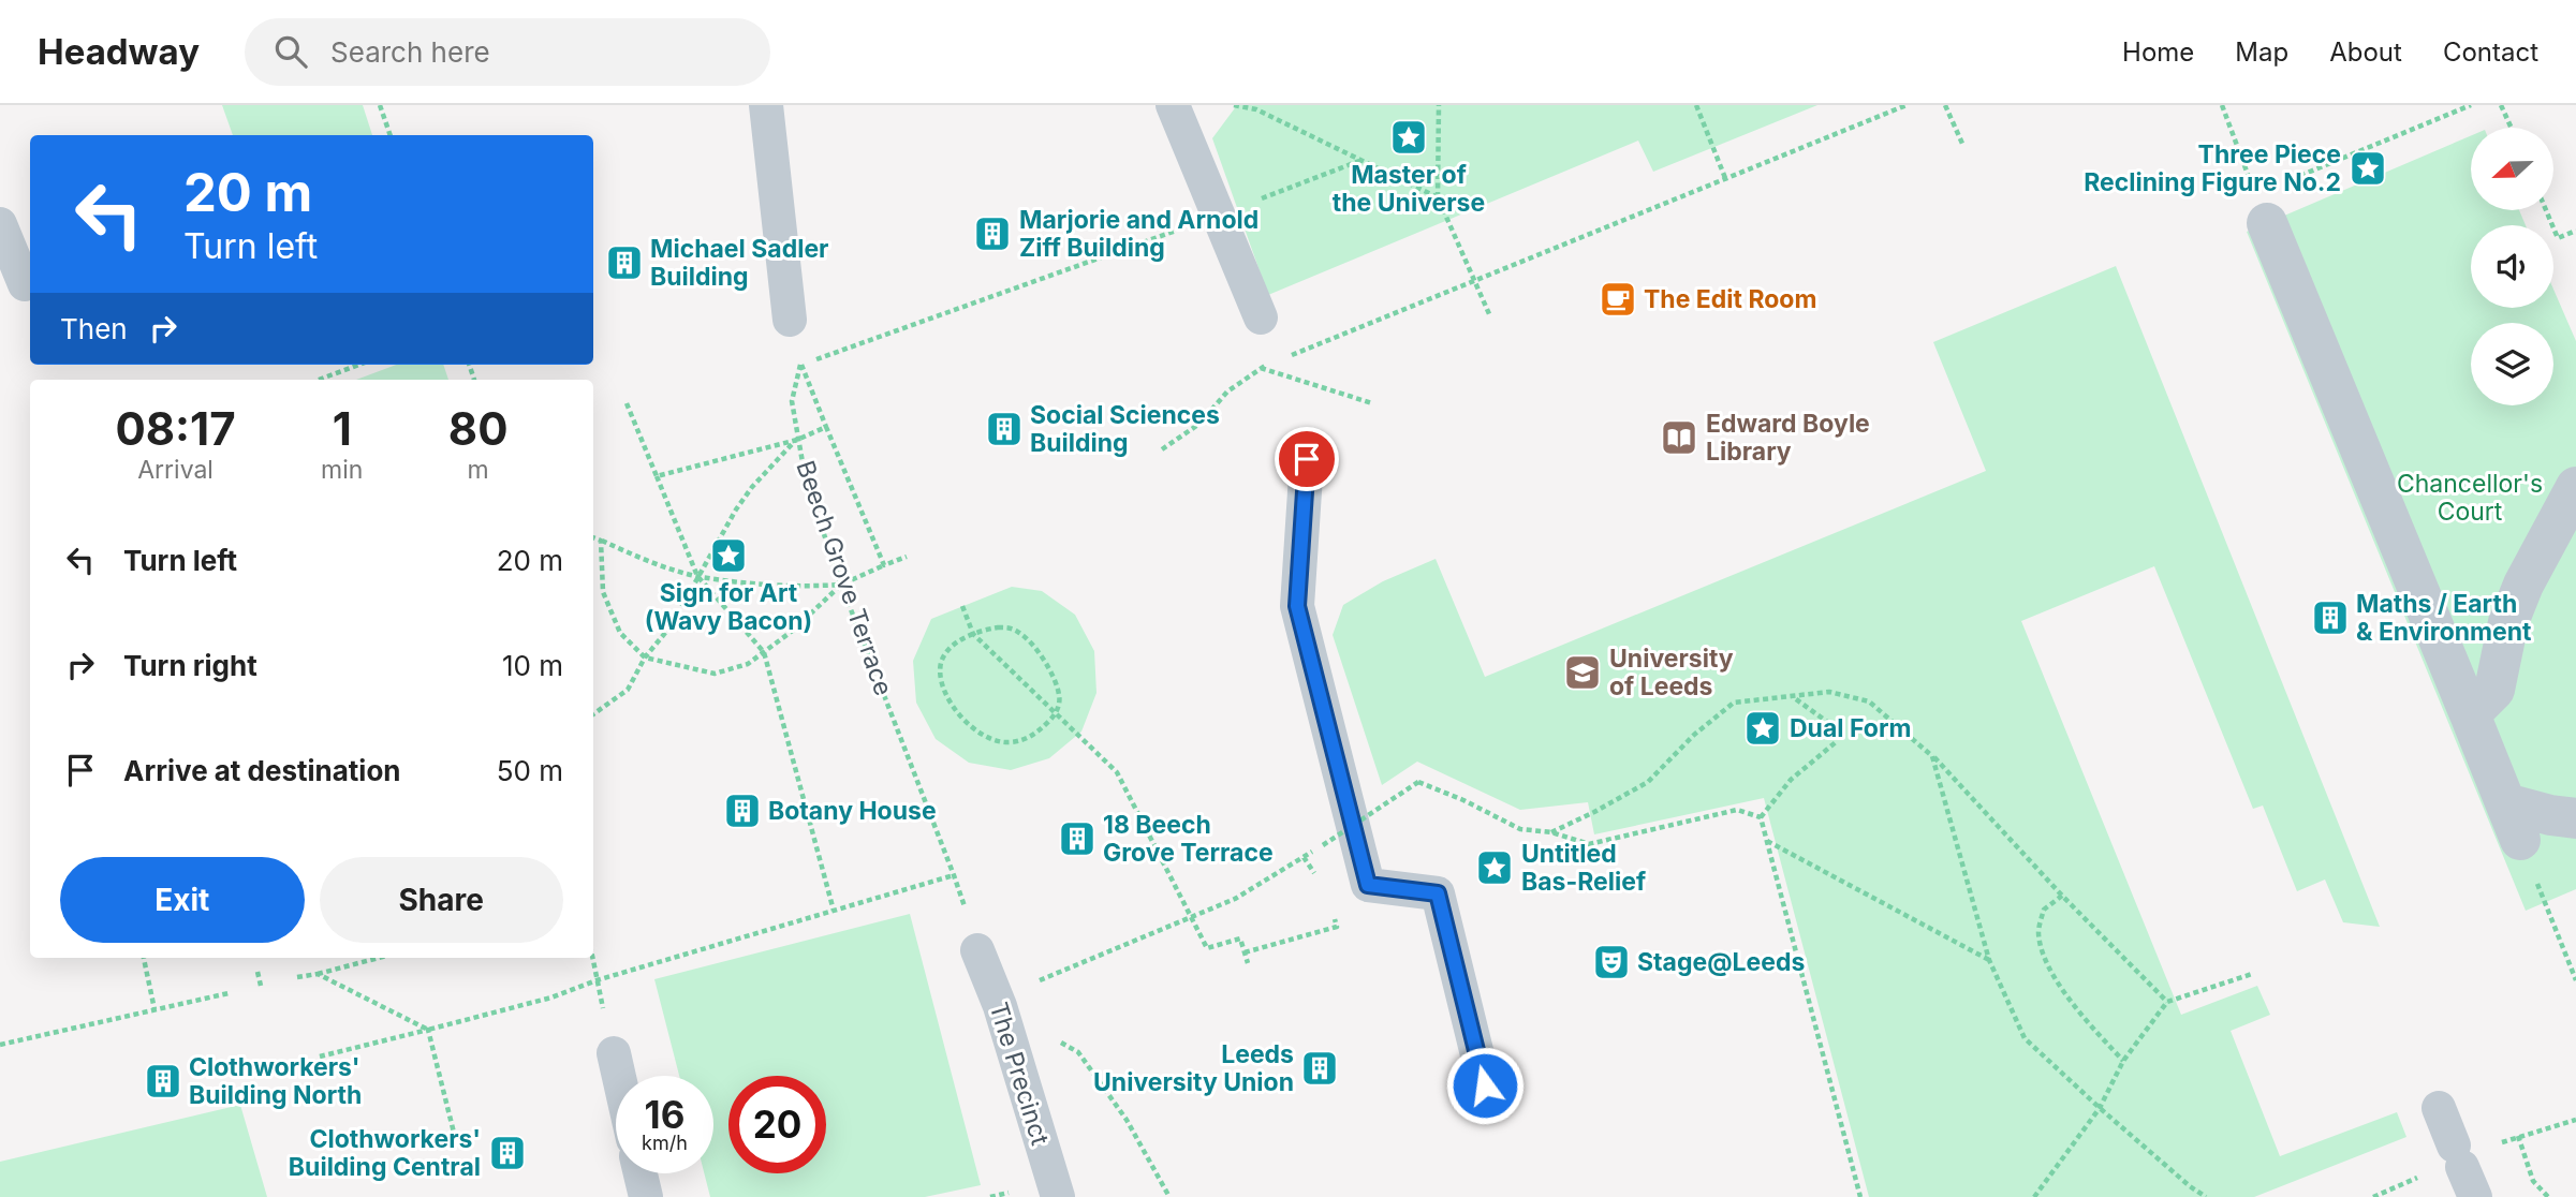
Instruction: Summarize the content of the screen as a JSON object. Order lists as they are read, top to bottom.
{
  "streets": {
    "lane": ["The Precinct"],
    "path": ["Beech Grove Terrace"]
  },
  "crossings": [
    ["Beech Grove Terrace", "The Precinct"]
  ],
  "parks": ["Chancellor's Court"],
  "places": {
    "place": [
      "Master of the Universe",
      "Three Piece Reclining Figure No.2",
      "Sign for Art (Wavy Bacon)",
      "Dual Form",
      "Untitled Bas-Relief"
    ],
    "building": [
      "Marjorie and Arnold Ziff Building",
      "Michael Sadler Building",
      "Social Sciences Building",
      "Maths / Earth & Environment",
      "Botany House",
      "18 Beech Grove Terrace",
      "Leeds University Union",
      "Clothworkers' Building North",
      "Clothworkers' Building Central"
    ],
    "cafe": ["The Edit Room"],
    "library": ["Edward Boyle Library"],
    "school or university": ["University of Leeds"],
    "theatre": ["Stage@Leeds"]
  },
  "north": "left",
  "page": {
    "header": "Headway",
    "search": "Search here",
    "nav": [
      "Home",
      "Map",
      "About",
      "Contact"
    ],
    "turn": ["20 m", "Turn left"],
    "then": "Then",
    "eta": [
      "08:17",
      "Arrival",
      "1",
      "min",
      "80",
      "m"
    ],
    "list": [
      {
        "name": "Turn left",
        "value": "20 m"
      },
      {
        "name": "Turn right",
        "value": "10 m"
      },
      {
        "name": "Arrive at destination",
        "value": "50 m"
      }
    ],
    "buttons": ["Exit", "Share"],
    "speed": "16 km/h",
    "limit": "20"
  }
}
